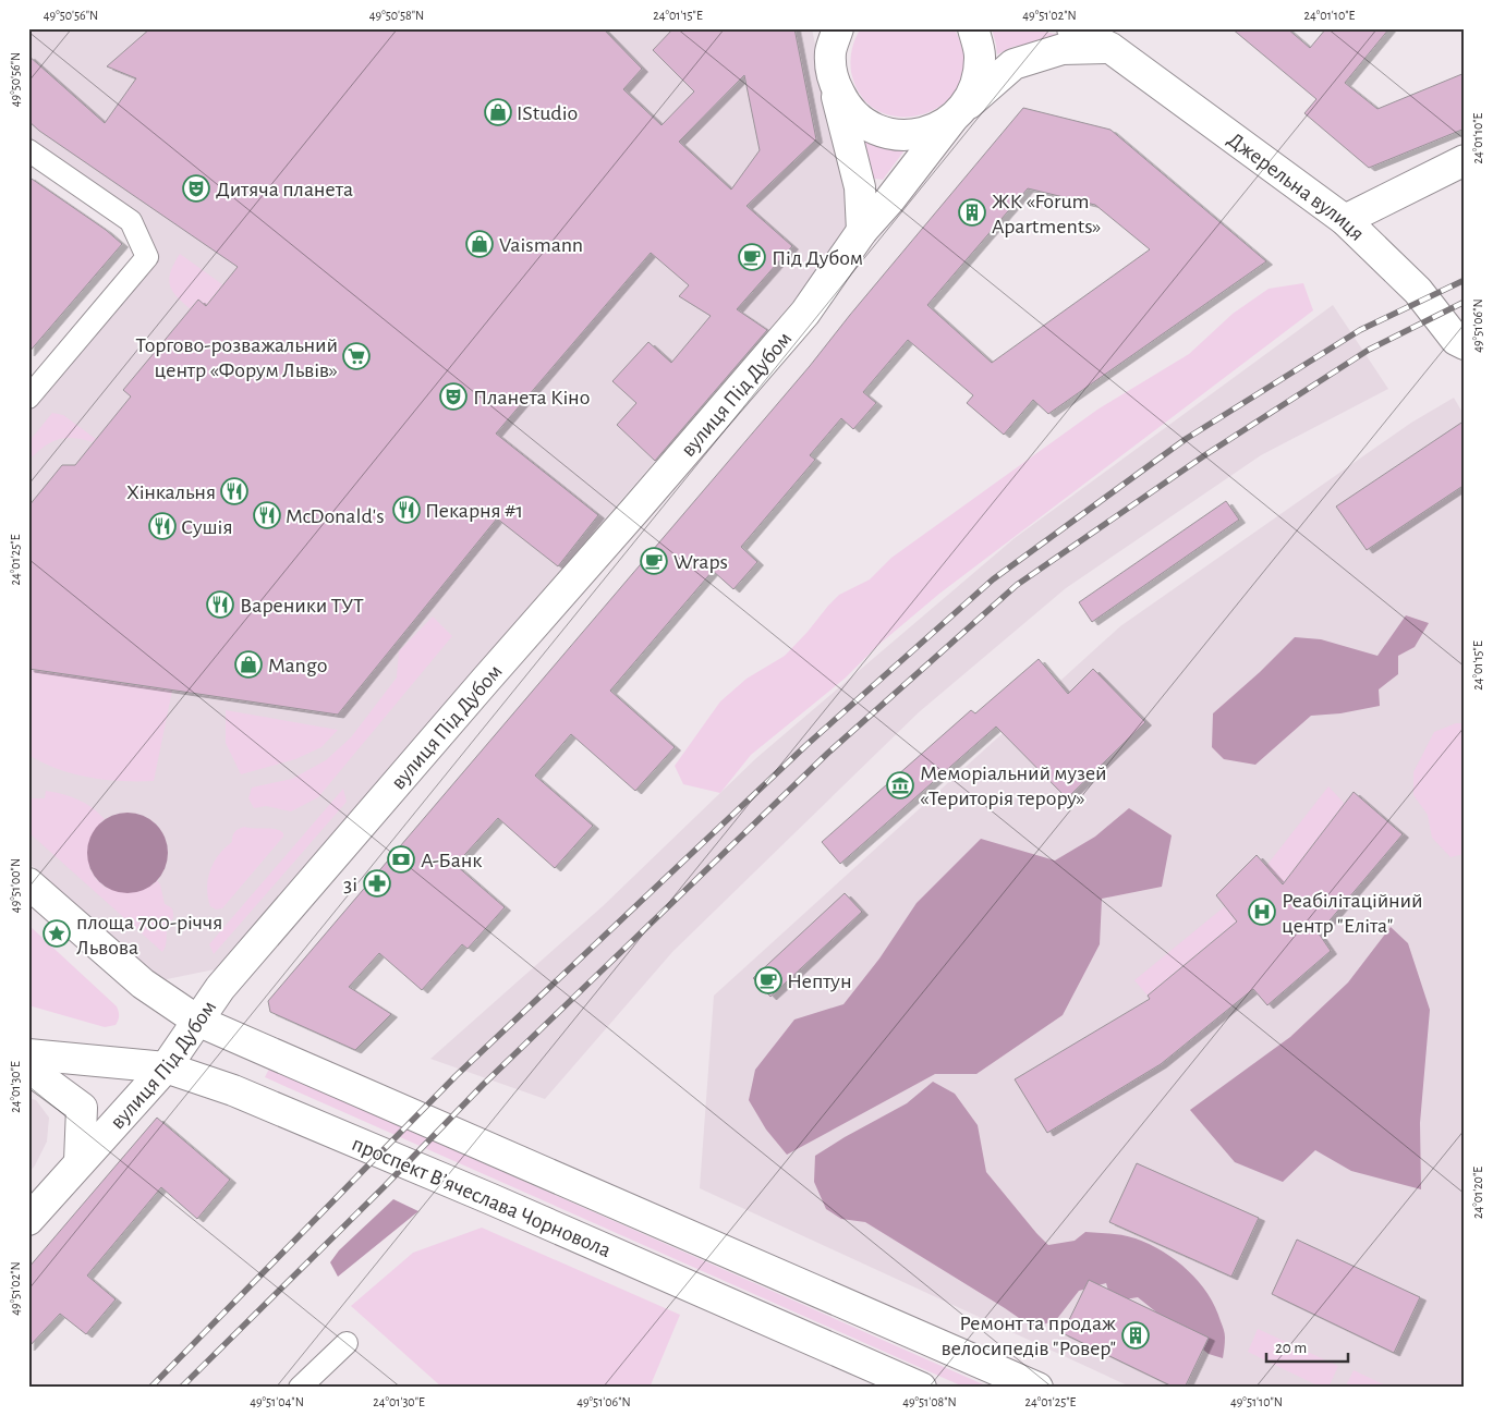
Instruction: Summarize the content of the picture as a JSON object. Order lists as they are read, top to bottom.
{
  "streets": {
    "street": ["Джерельна вулиця", "вулиця Під Дубом", "проспект Вʼячеслава Чорновола"]
  },
  "crossings": [
    ["вулиця Під Дубом", "проспект Вʼячеслава Чорновола"]
  ],
  "places": {
    "shop": ["IStudio", "Vaismann", "Mango"],
    "theatre": ["Дитяча планета", "Планета Кіно"],
    "building": ["ЖК «Forum Apartments»", "Ремонт та продаж велосипедів \"Ровер\""],
    "cafe": ["Під Дубом", "Wraps", "Нептун"],
    "supermarket": ["Торгово-розважальний центр «Форум Львів»"],
    "restaurant": [
      "Хінкальня",
      "Пекарня #1",
      "McDonald's",
      "Сушія",
      "Вареники ТУТ"
    ],
    "museum": ["Меморіальний музей «Територія терору»"],
    "bank": ["А-Банк"],
    "pharmacy": ["3і"],
    "hospital": ["Реабілітаційний центр \"Еліта\""],
    "place": ["площа 700-річчя Львова"]
  },
  "scale_bar": "20 m",
  "coordinates": [
    "49°50'56\"N",
    "49°50'58\"N",
    "24°01'15\"E",
    "49°51'02\"N",
    "24°01'10\"E",
    "49°51'06\"N",
    "24°01'25\"E",
    "49°51'00\"N",
    "24°01'30\"E",
    "24°01'20\"E",
    "49°51'04\"N",
    "49°51'08\"N",
    "49°51'10\"N"
  ]
}
